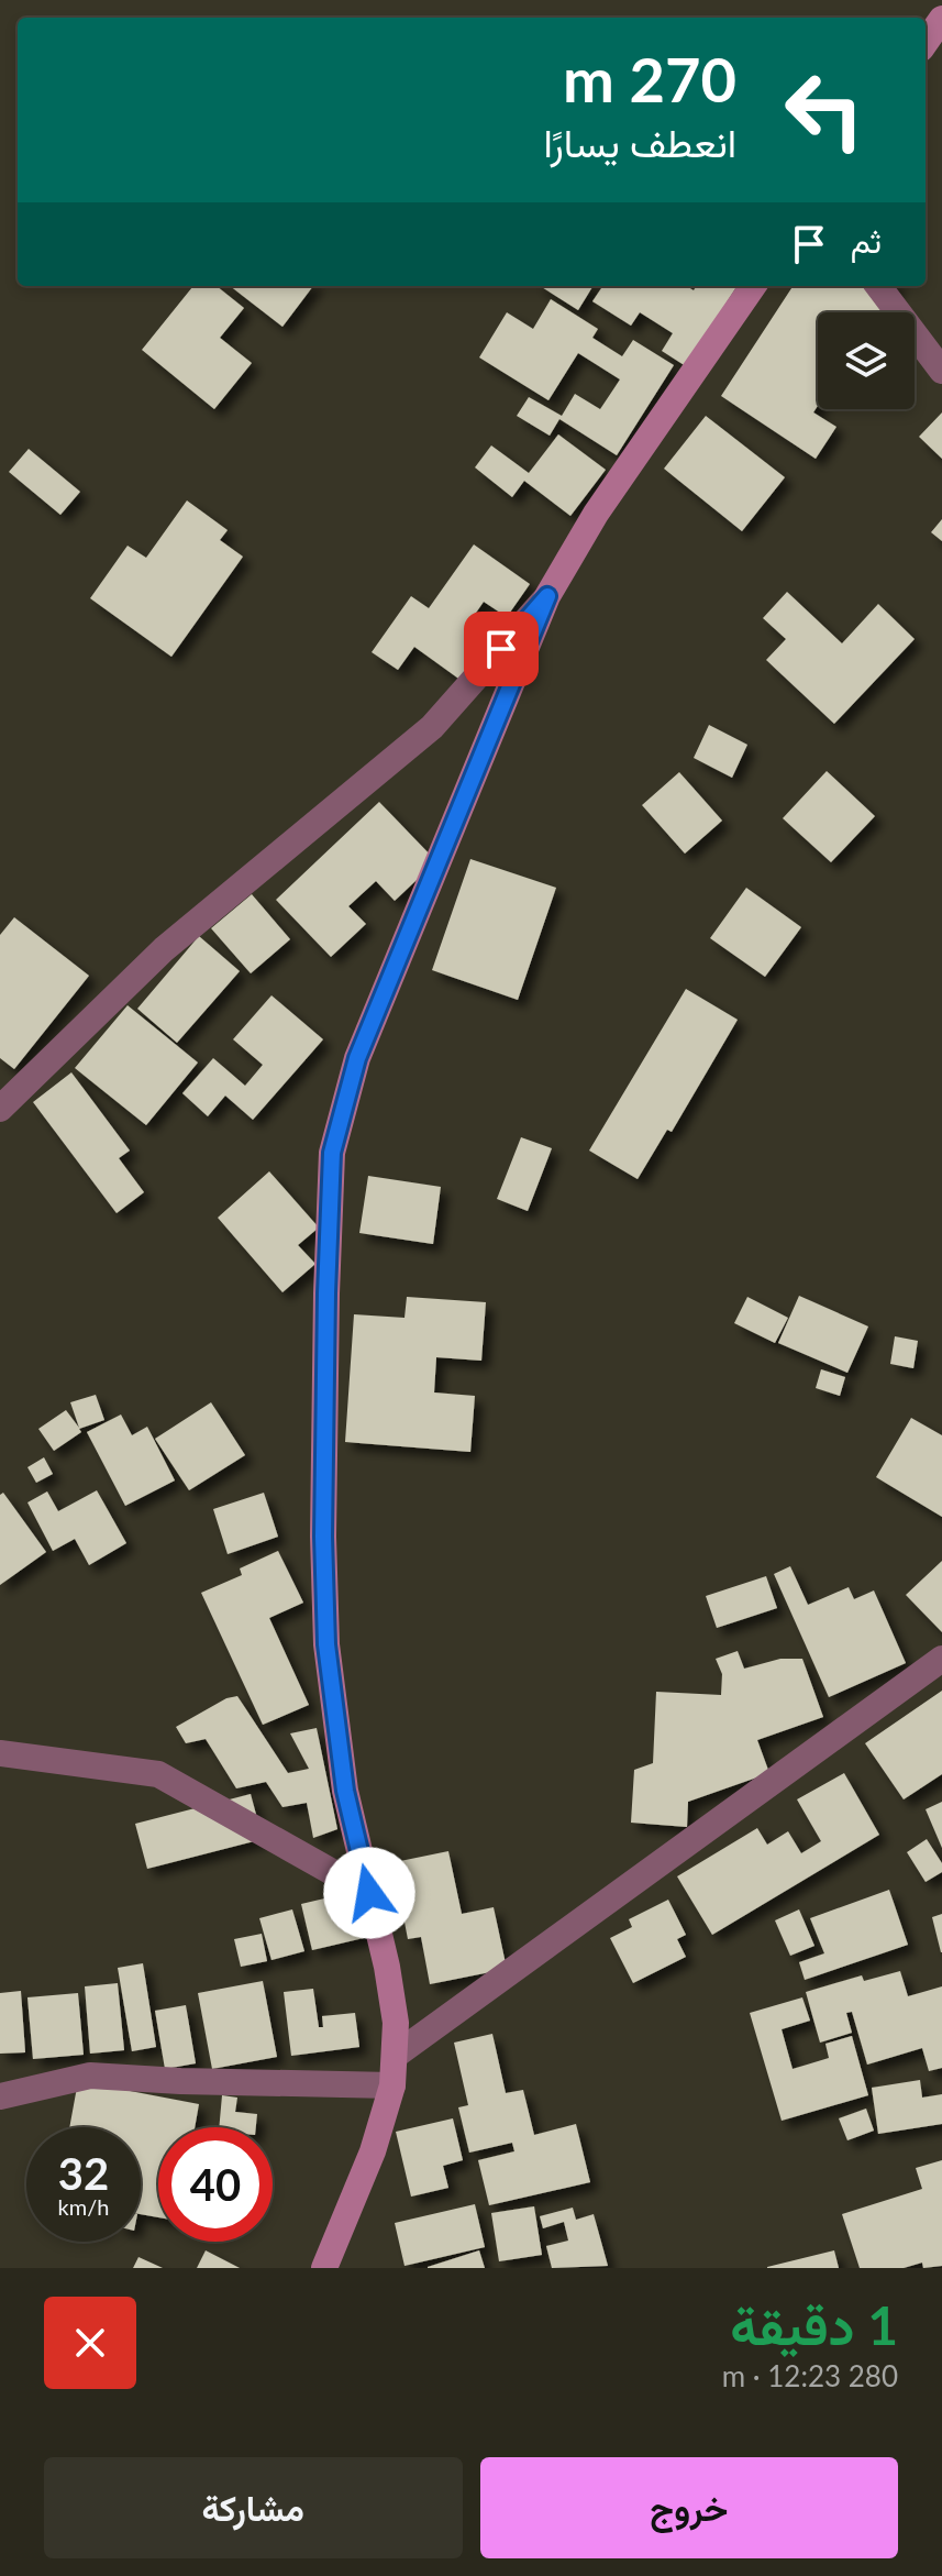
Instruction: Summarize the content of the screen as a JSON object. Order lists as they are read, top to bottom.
{
  "page": {
    "turn": ["270 m", "انعطف يسارًا"],
    "then": "ثم",
    "speed": "32 km/h",
    "limit": "40",
    "heading": ["1 دقيقة", "280 m · 12:23"],
    "buttons": ["خروج", "مشاركة"]
  }
}
